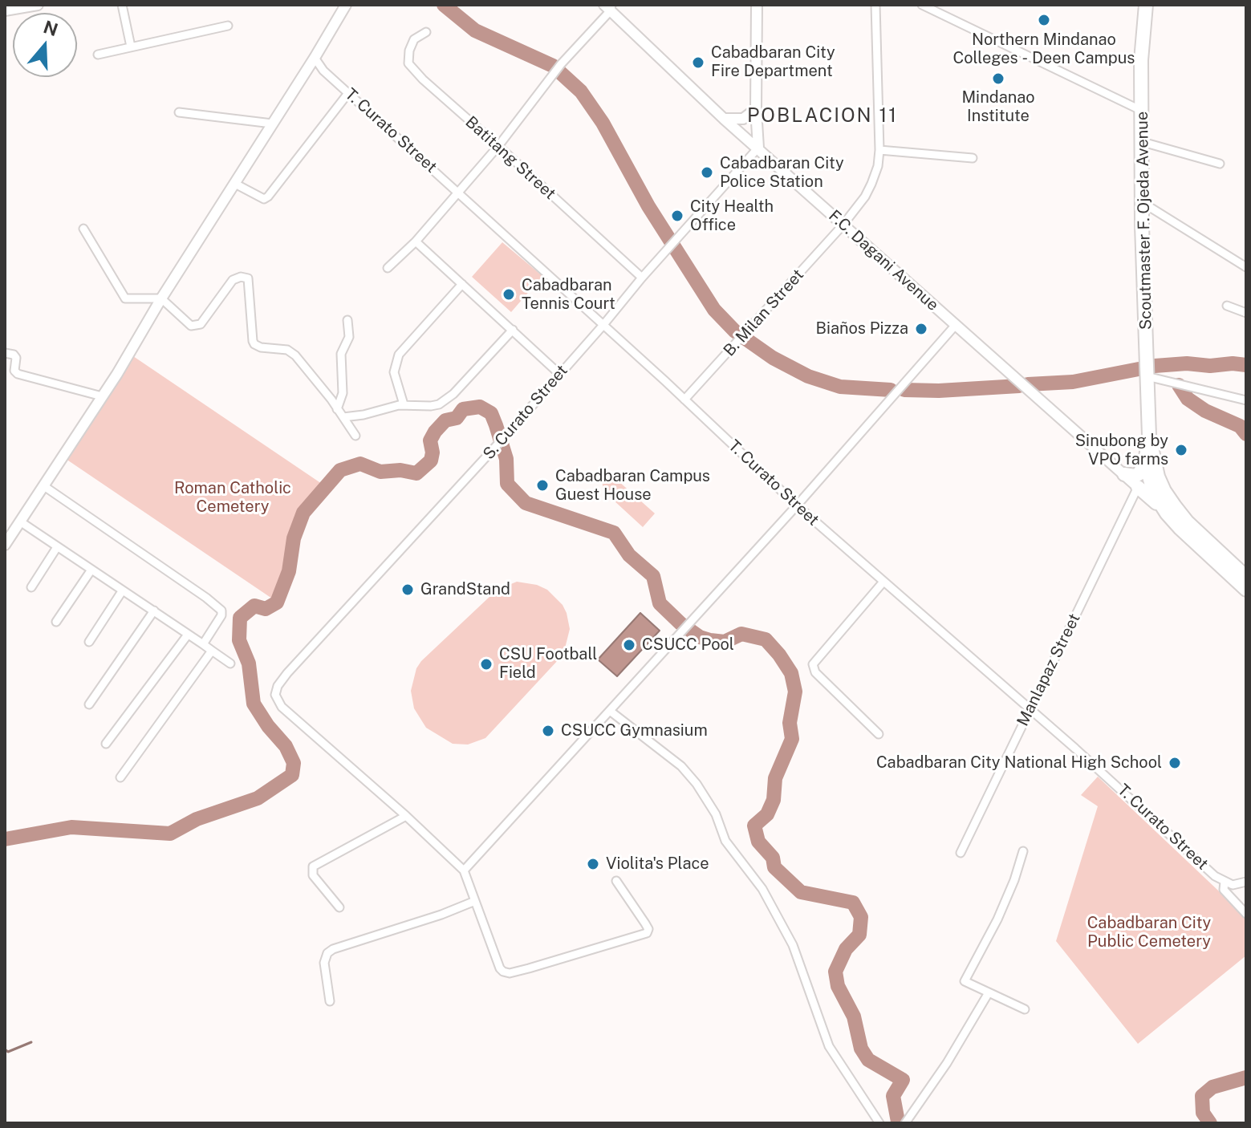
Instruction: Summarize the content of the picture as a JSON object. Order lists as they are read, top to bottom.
{
  "streets": {
    "highway": ["Scoutmaster F. Ojeda Avenue"],
    "street": [
      "T. Curato Street",
      "Batitang Street",
      "F.C. Dagani Avenue",
      "B. Milan Street",
      "S. Curato Street",
      "Manlapaz Street"
    ]
  },
  "crossings": [
    ["T. Curato Street", "B. Milan Street"],
    ["T. Curato Street", "S. Curato Street"],
    ["T. Curato Street", "Manlapaz Street"],
    ["Batitang Street", "S. Curato Street"],
    ["F.C. Dagani Avenue", "B. Milan Street"],
    ["F.C. Dagani Avenue", "S. Curato Street"],
    ["F.C. Dagani Avenue", "Manlapaz Street"]
  ],
  "districts": ["POBLACION 11"],
  "parks": ["Roman Catholic Cemetery", "Cabadbaran City Public Cemetery"],
  "places": [
    "Northern Mindanao Colleges - Deen Campus",
    "Cabadbaran City Fire Department",
    "Mindanao Institute",
    "Cabadbaran City Police Station",
    "City Health Office",
    "Cabadbaran Tennis Court",
    "Biaños Pizza",
    "Sinubong by VPO farms",
    "Cabadbaran Campus Guest House",
    "GrandStand",
    "CSUCC Pool",
    "CSU Football Field",
    "CSUCC Gymnasium",
    "Cabadbaran City National High School",
    "Violita's Place"
  ],
  "north": "top"
}
